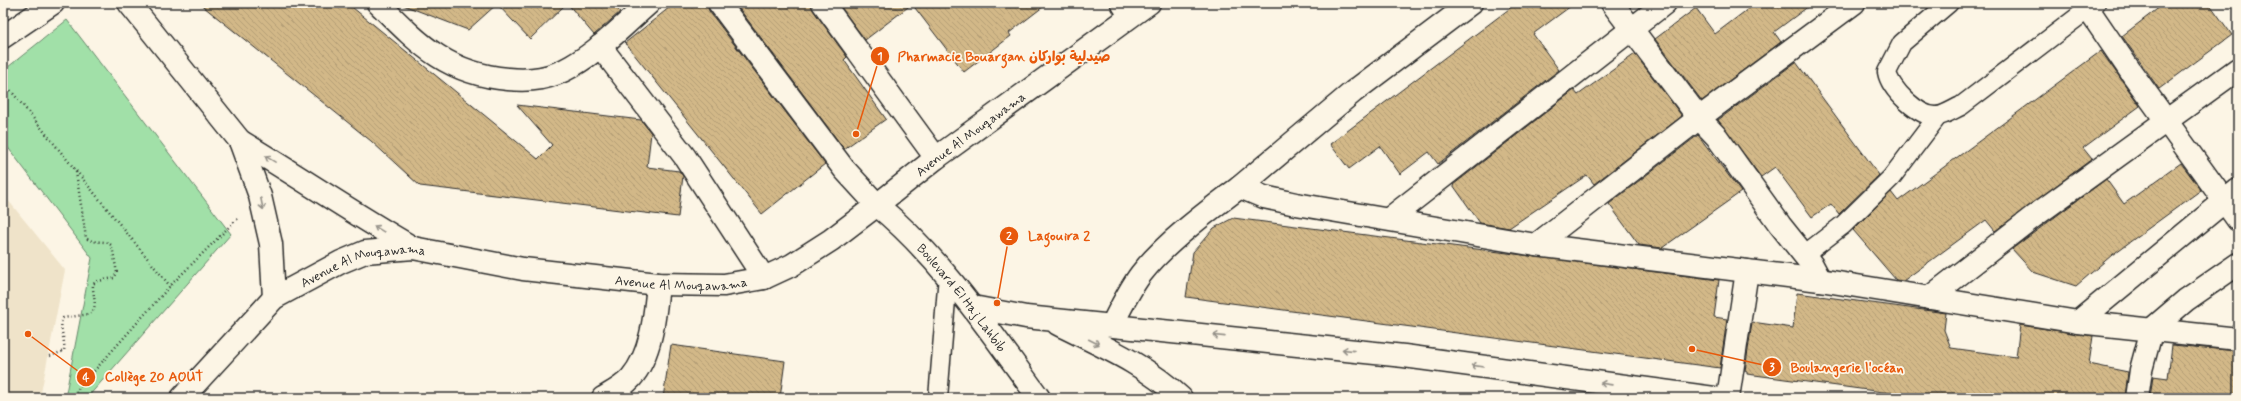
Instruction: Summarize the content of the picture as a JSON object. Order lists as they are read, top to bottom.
{
  "streets": {
    "street": ["Avenue Al Mouqawama", "Boulevard El Haj Lahbib"]
  },
  "crossings": [
    ["Avenue Al Mouqawama", "Boulevard El Haj Lahbib"]
  ],
  "places": [
    "Pharmacie Bouargan صيدلية بواركان",
    "Lagouira 2",
    "Collège 20 AOUT",
    "Boulangerie l'océan"
  ]
}
